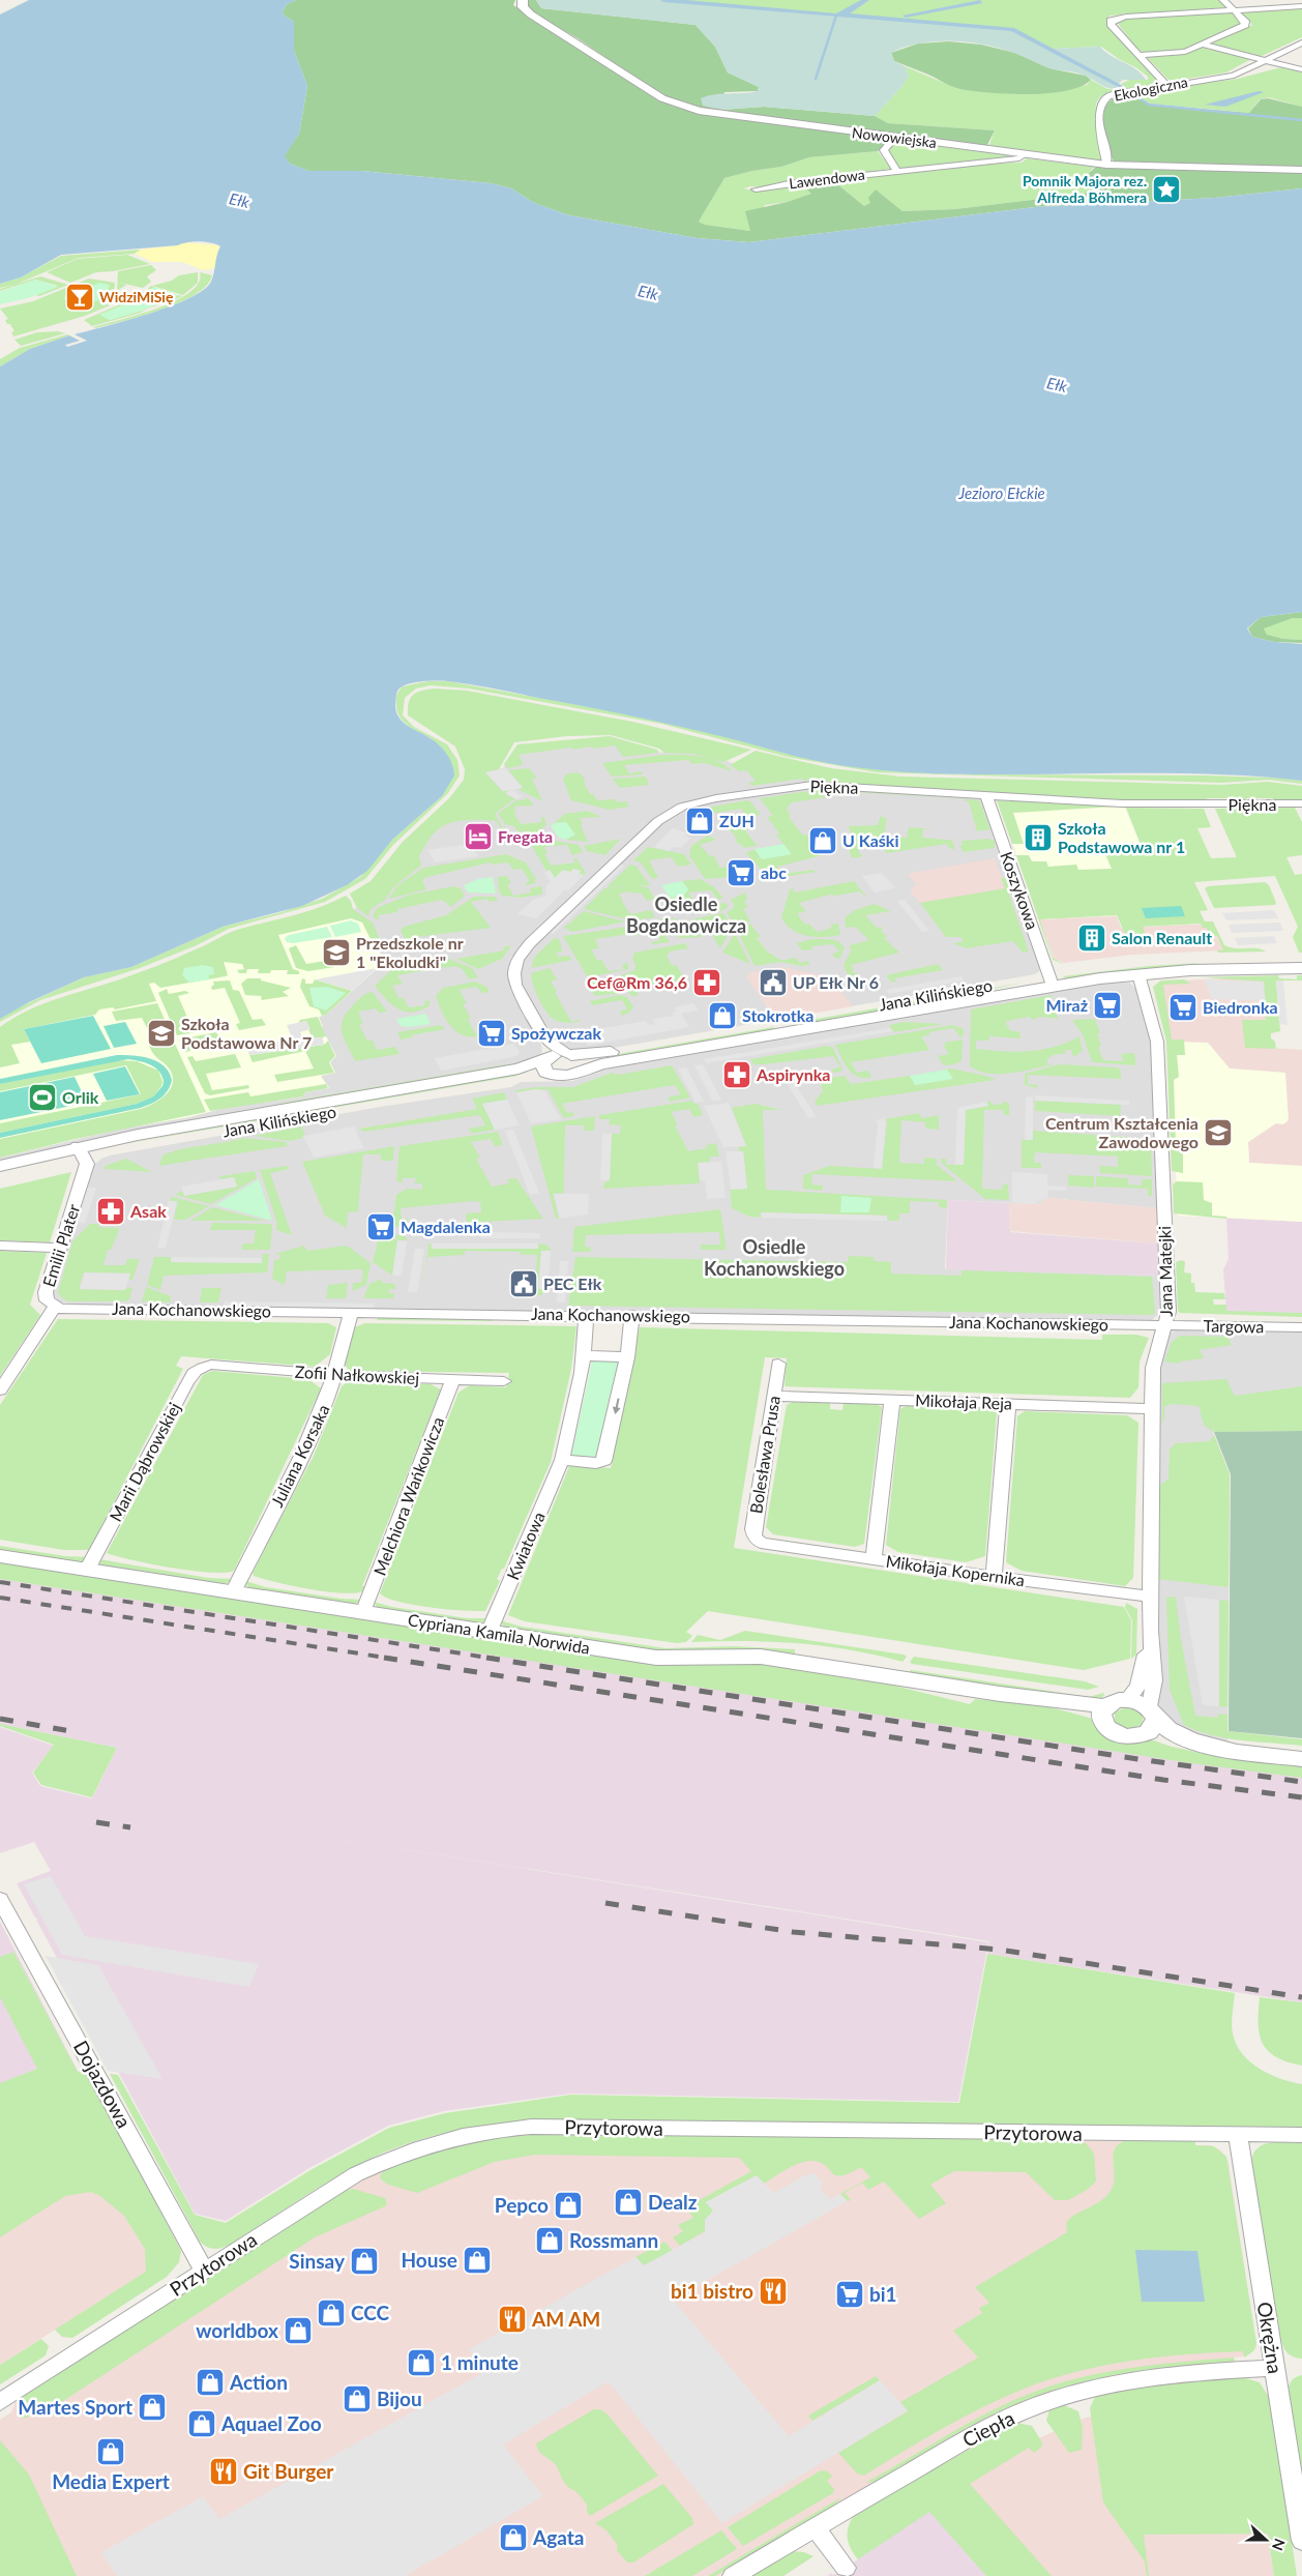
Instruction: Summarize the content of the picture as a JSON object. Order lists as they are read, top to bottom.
{
  "streets": {
    "street": [
      "Ekologiczna",
      "Nowowiejska",
      "Lawendowa",
      "Piękna",
      "Koszykowa",
      "Jana Kilińskiego",
      "Emilii Plater",
      "Jana Matejki",
      "Jana Kochanowskiego",
      "Targowa",
      "Zofii Nałkowskiej",
      "Mikołaja Reja",
      "Bolesława Prusa",
      "Juliana Korsaka",
      "Marii Dąbrowskiej",
      "Melchiora Wańkowicza",
      "Kwiatowa",
      "Mikołaja Kopernika",
      "Cypriana Kamila Norwida",
      "Dojazdowa",
      "Przytorowa",
      "Okrężna",
      "Ciepła"
    ]
  },
  "crossings": [
    ["Ekologiczna", "Nowowiejska"],
    ["Nowowiejska", "Lawendowa"],
    ["Piękna", "Koszykowa"],
    ["Piękna", "Jana Kilińskiego"],
    ["Koszykowa", "Jana Kilińskiego"],
    ["Jana Kilińskiego", "Emilii Plater"],
    ["Jana Kilińskiego", "Jana Matejki"],
    ["Emilii Plater", "Jana Kochanowskiego"],
    ["Jana Matejki", "Jana Kochanowskiego"],
    ["Jana Matejki", "Targowa"],
    ["Jana Matejki", "Mikołaja Reja"],
    ["Jana Matejki", "Mikołaja Kopernika"],
    ["Jana Matejki", "Cypriana Kamila Norwida"],
    ["Jana Kochanowskiego", "Targowa"],
    ["Jana Kochanowskiego", "Juliana Korsaka"],
    ["Jana Kochanowskiego", "Kwiatowa"],
    ["Zofii Nałkowskiej", "Juliana Korsaka"],
    ["Zofii Nałkowskiej", "Marii Dąbrowskiej"],
    ["Zofii Nałkowskiej", "Melchiora Wańkowicza"],
    ["Mikołaja Reja", "Bolesława Prusa"],
    ["Bolesława Prusa", "Mikołaja Kopernika"],
    ["Juliana Korsaka", "Cypriana Kamila Norwida"],
    ["Marii Dąbrowskiej", "Cypriana Kamila Norwida"],
    ["Melchiora Wańkowicza", "Cypriana Kamila Norwida"],
    ["Kwiatowa", "Cypriana Kamila Norwida"],
    ["Dojazdowa", "Przytorowa"],
    ["Przytorowa", "Okrężna"],
    ["Okrężna", "Ciepła"]
  ],
  "districts": ["Osiedle Bogdanowicza", "Osiedle Kochanowskiego"],
  "water": ["Ełk", "Jezioro Ełckie"],
  "places": {
    "place": ["Pomnik Majora rez. Alfreda Böhmera"],
    "bar": ["WidziMiSię"],
    "shop": [
      "ZUH",
      "U Kaśki",
      "Stokrotka",
      "Dealz",
      "Pepco",
      "Rossmann",
      "House",
      "Sinsay",
      "CCC",
      "worldbox",
      "1 minute",
      "Action",
      "Bijou",
      "Martes Sport",
      "Aquael Zoo",
      "Media Expert",
      "Agata"
    ],
    "hotel": ["Fregata"],
    "building": ["Szkoła Podstawowa nr 1", "Salon Renault"],
    "supermarket": [
      "abc",
      "Miraż",
      "Biedronka",
      "Spożywczak",
      "Magdalenka",
      "bi1"
    ],
    "school or university": ["Przedszkole nr 1 \"Ekoludki\"", "Szkoła Podstawowa Nr 7", "Centrum Kształcenia Zawodowego"],
    "pharmacy": ["Cef@Rm 36,6", "Aspirynka", "Asak"],
    "public building": ["UP Ełk Nr 6", "PEC Ełk"],
    "sports": ["Orlik"],
    "restaurant": ["bi1 bistro", "AM AM", "Git Burger"]
  },
  "north": "right"
}
